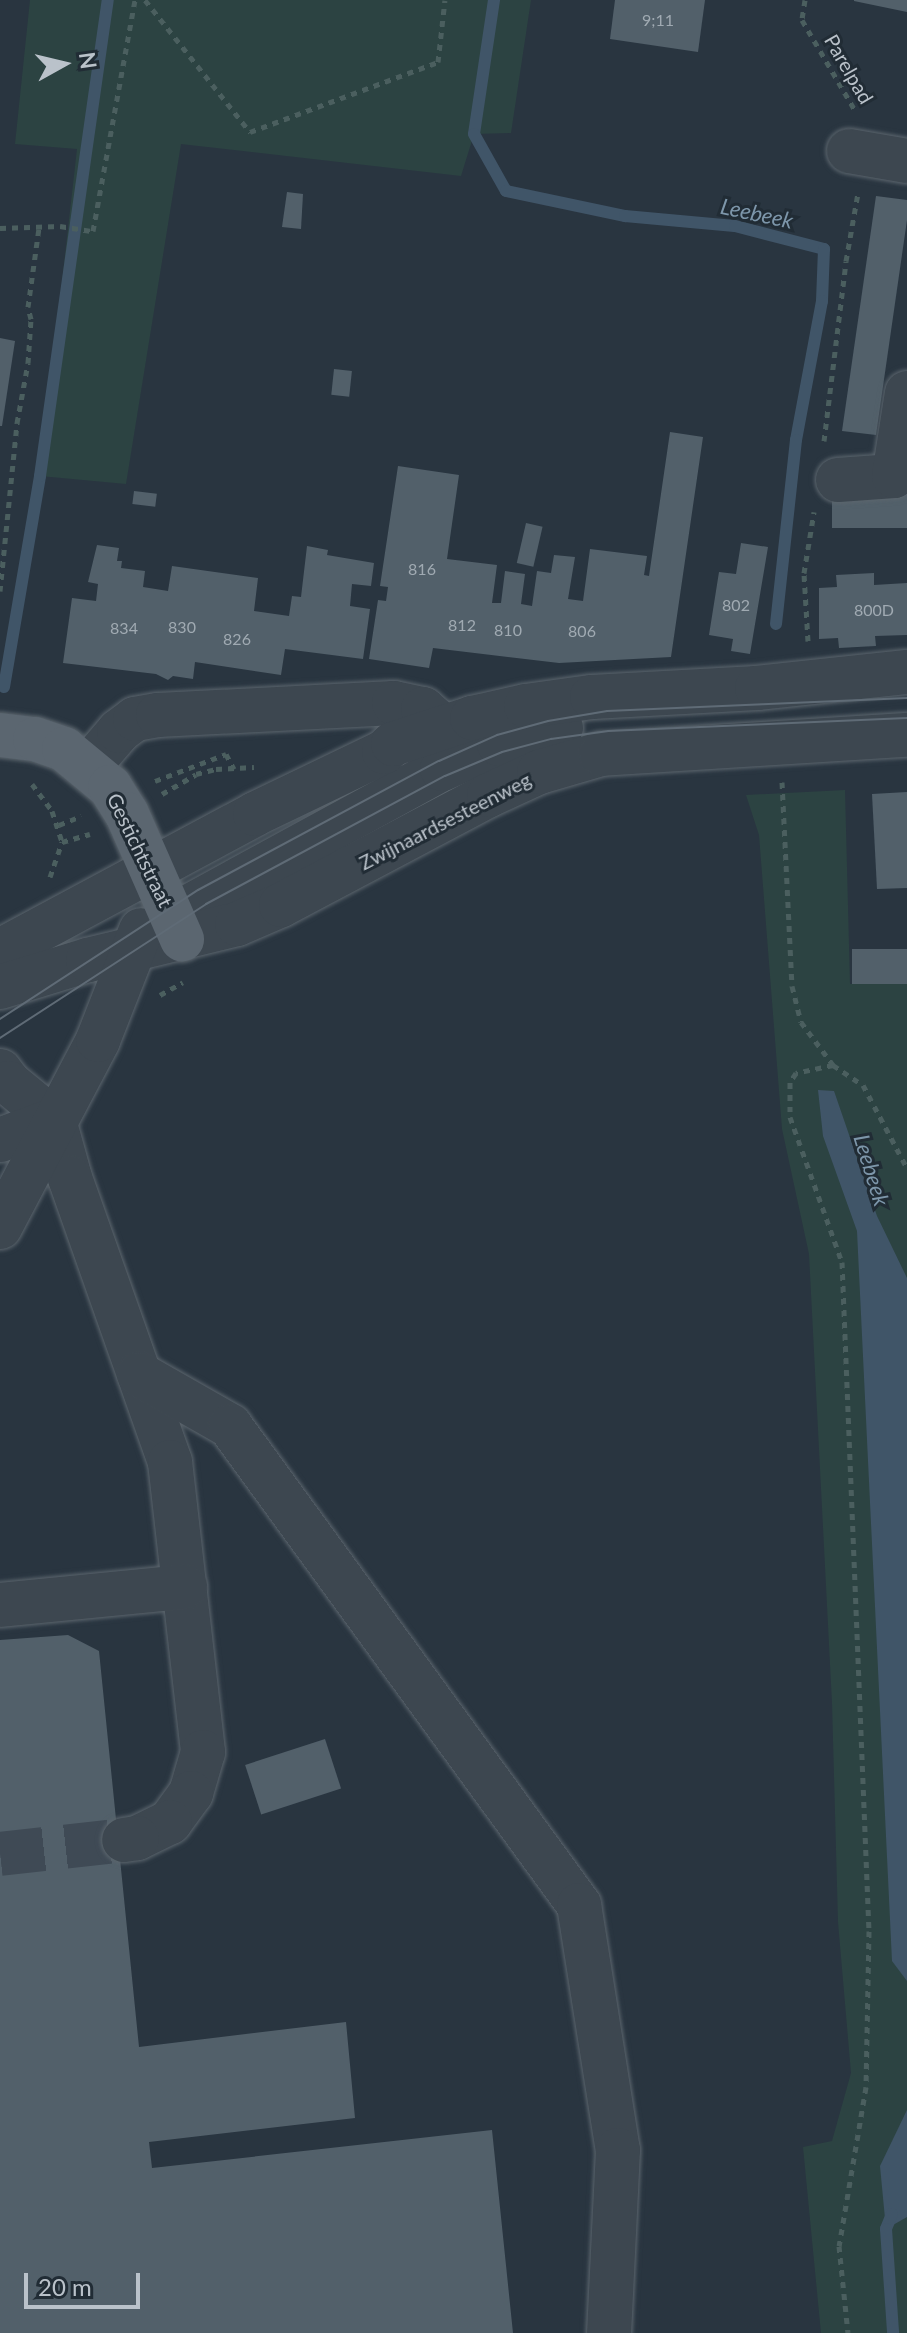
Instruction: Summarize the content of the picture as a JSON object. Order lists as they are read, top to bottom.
{
  "streets": {
    "main road": ["Gestichtstraat"],
    "street": ["Zwijnaardsesteenweg"],
    "path": ["Parelpad"]
  },
  "crossings": [
    ["Zwijnaardsesteenweg", "Gestichtstraat"]
  ],
  "water": ["Leebeek"],
  "house_numbers": [
    "9;11",
    "816",
    "802",
    "800D",
    "812",
    "830",
    "834",
    "810",
    "806",
    "826"
  ],
  "scale_bar": "20 m",
  "north": "right"
}
